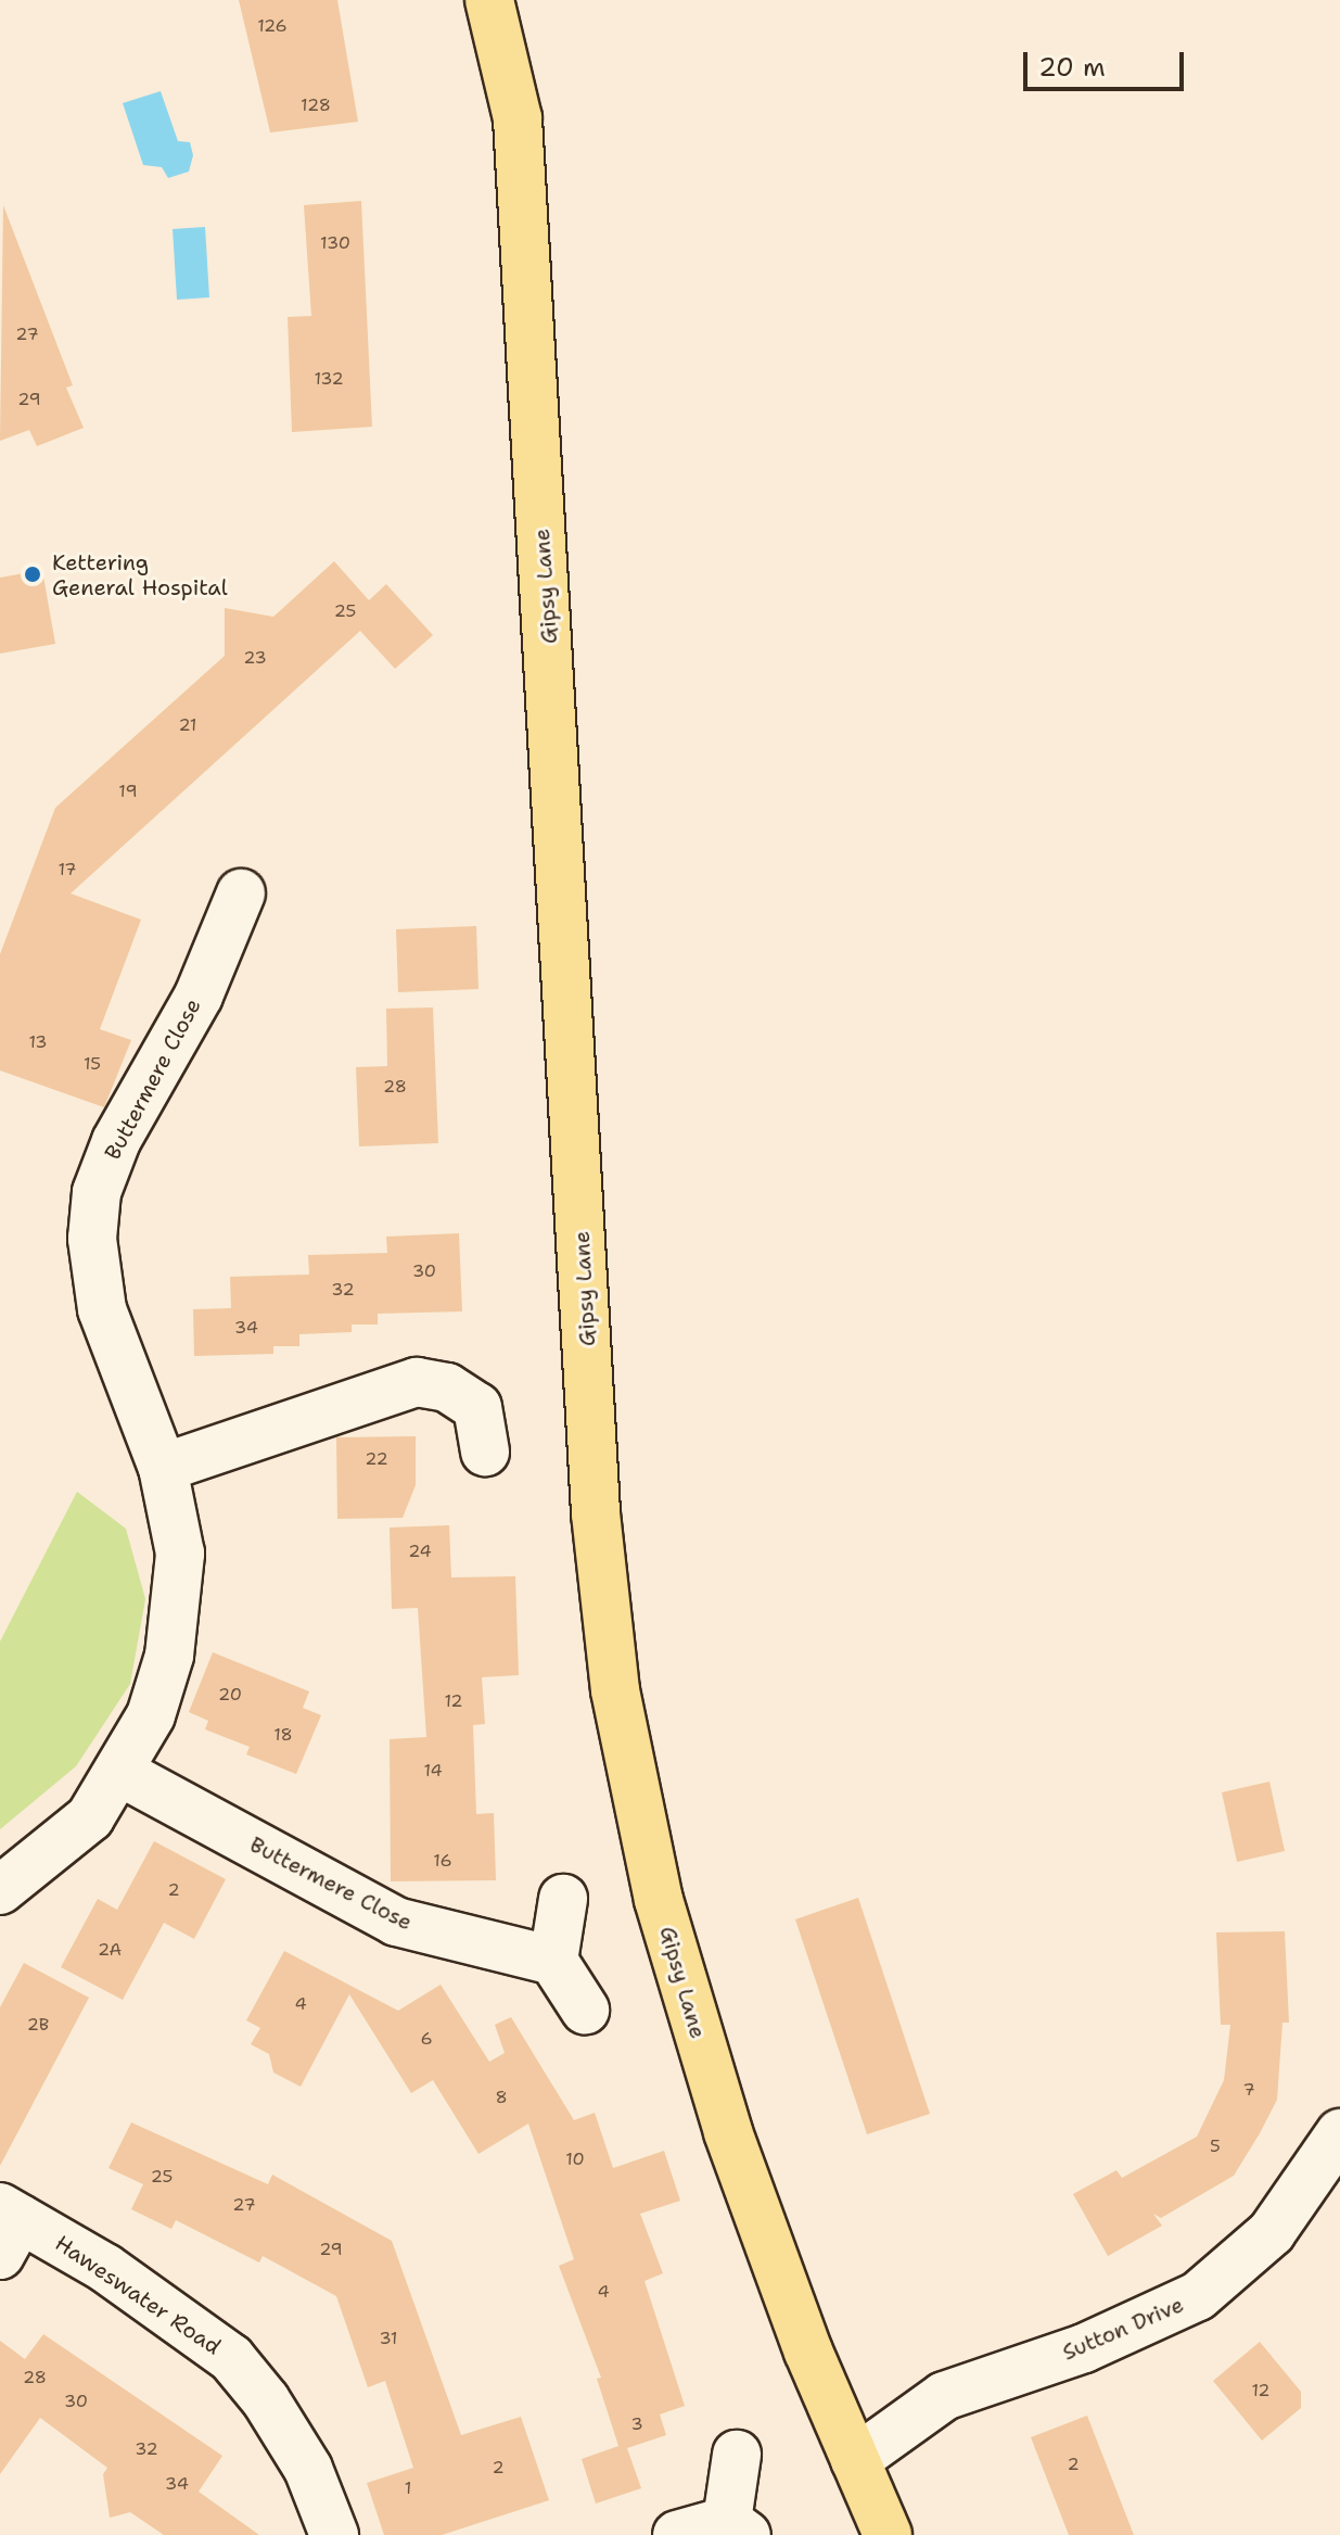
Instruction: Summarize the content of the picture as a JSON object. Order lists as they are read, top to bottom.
{
  "streets": {
    "main road": ["Gipsy Lane"],
    "street": ["Buttermere Close", "Haweswater Road", "Sutton Drive"]
  },
  "crossings": [
    ["Gipsy Lane", "Sutton Drive"]
  ],
  "places": ["Kettering General Hospital"],
  "house_numbers": [
    "126",
    "128",
    "130",
    "27",
    "132",
    "29",
    "25",
    "23",
    "21",
    "19",
    "17",
    "13",
    "15",
    "28",
    "30",
    "32",
    "34",
    "22",
    "24",
    "20",
    "12",
    "18",
    "14",
    "16",
    "2",
    "2A",
    "4",
    "2B",
    "6",
    "7",
    "8",
    "5",
    "10",
    "25",
    "27",
    "29",
    "4",
    "31",
    "28",
    "12",
    "30",
    "3",
    "32",
    "2",
    "2",
    "34",
    "1"
  ],
  "scale_bar": "20 m"
}
